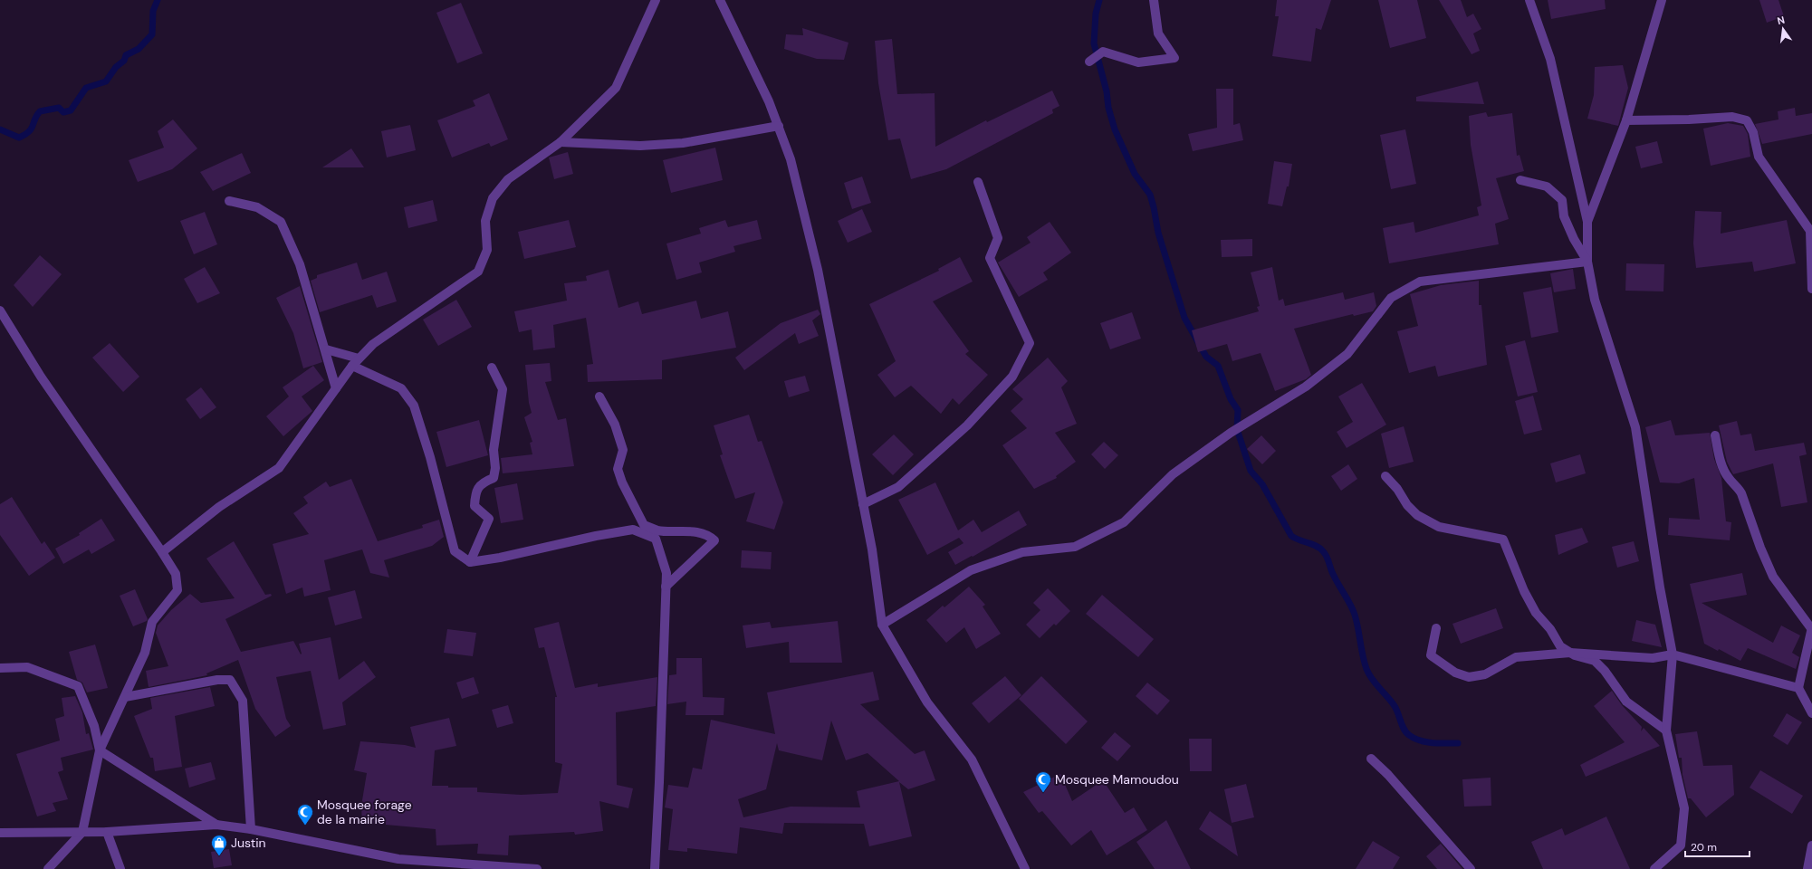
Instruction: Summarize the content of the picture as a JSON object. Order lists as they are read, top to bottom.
{
  "places": {
    "mosque": ["Mosquee Mamoudou", "Mosquee forage de la mairie"],
    "shop": ["Justin"]
  },
  "scale_bar": "20 m",
  "north": "top"
}
